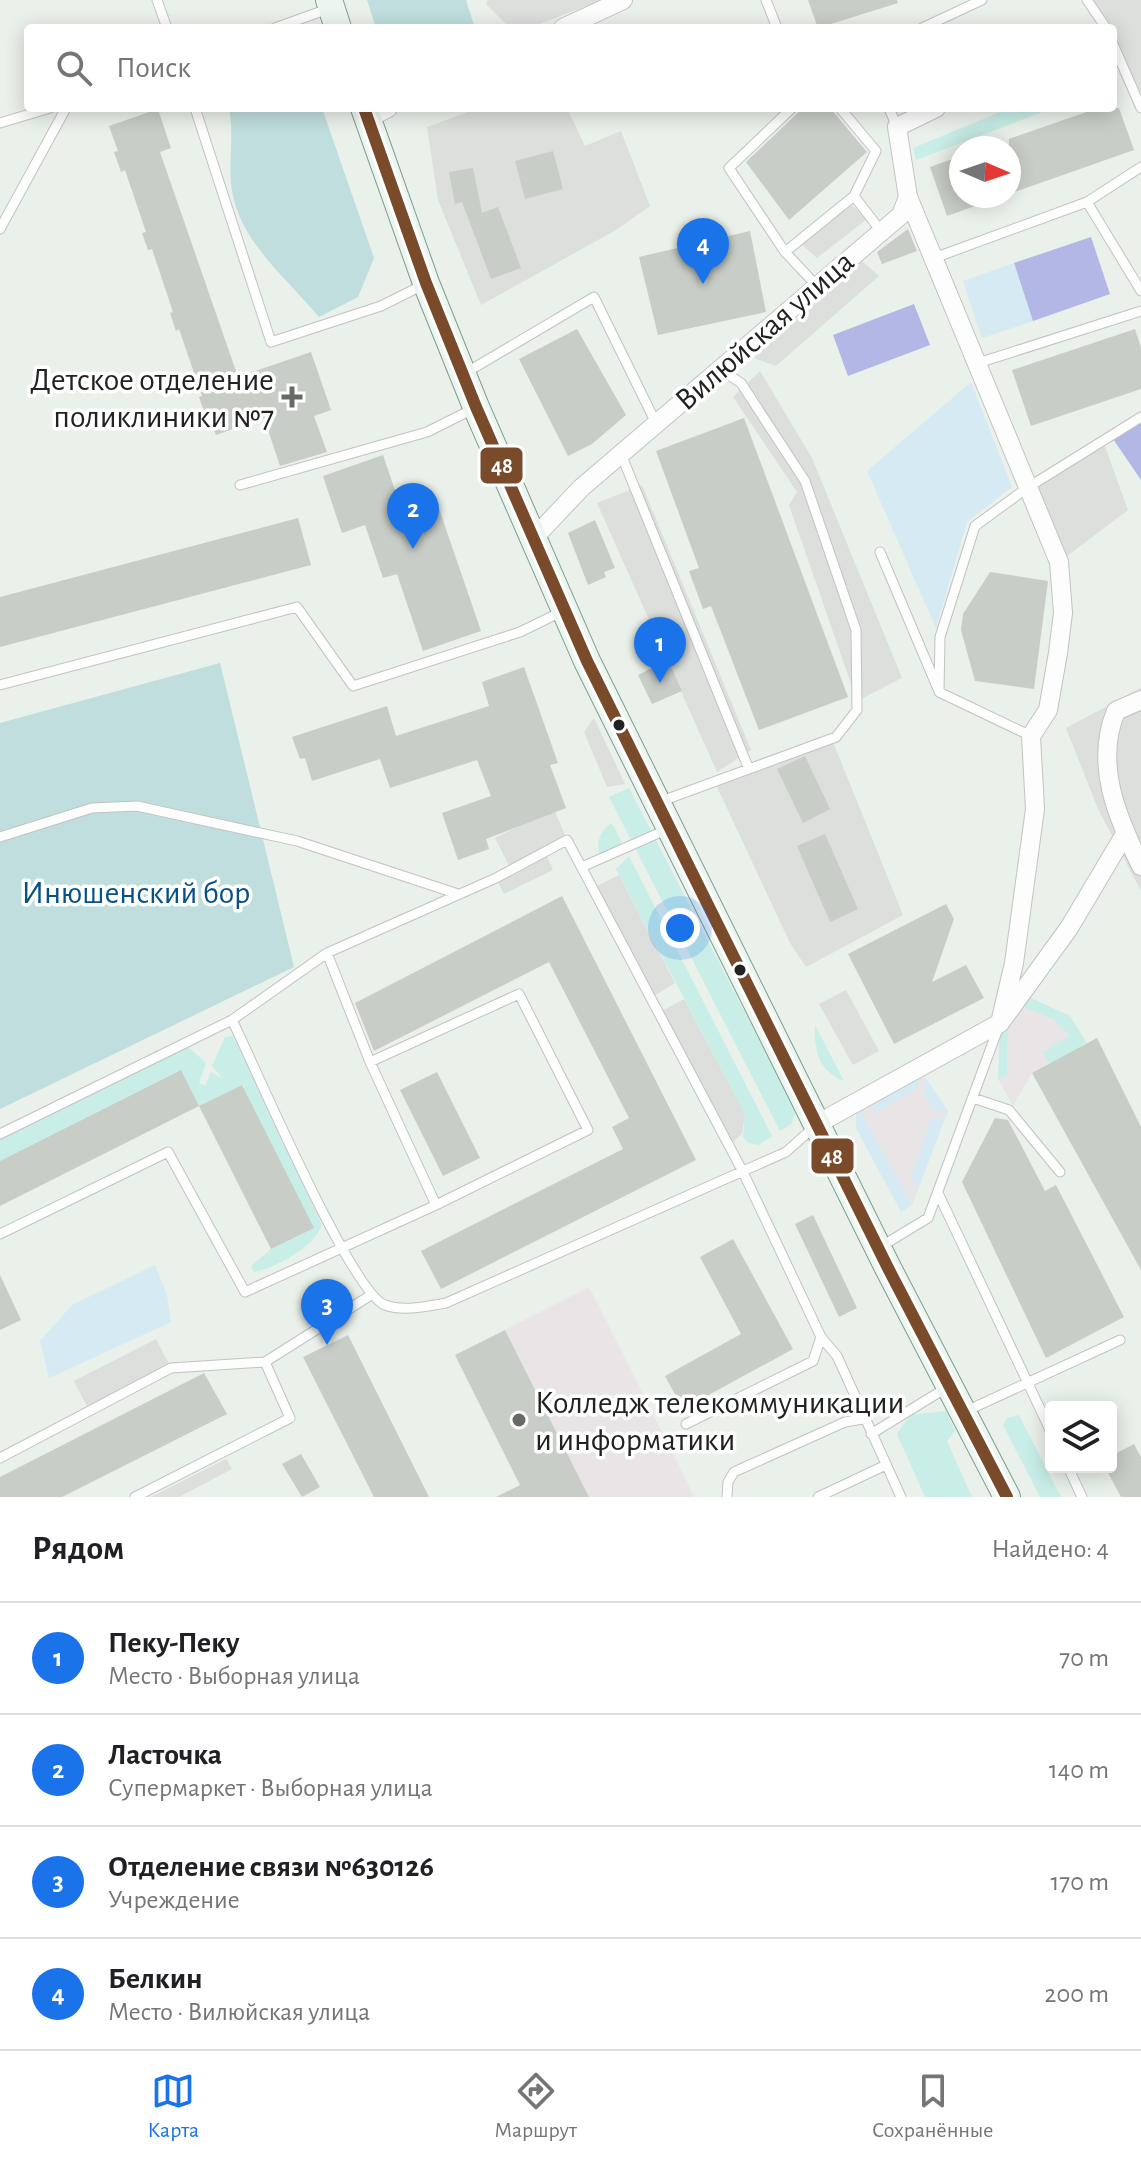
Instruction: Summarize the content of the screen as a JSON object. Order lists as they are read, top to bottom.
{
  "streets": {
    "street": ["Вилюйская улица"]
  },
  "parks": ["Инюшенский бор"],
  "places": {
    "health": ["Детское отделение поликлиники №7"],
    "other": ["Колледж телекоммуникации и информатики"]
  },
  "lines": ["transit line 48"],
  "north": "right",
  "page": {
    "search": "Поиск",
    "pins": [
      "4",
      "2",
      "1",
      "3"
    ],
    "heading": ["Рядом", "Найдено: 4"],
    "list": [
      {
        "mark": "1",
        "name": "Пеку-Пеку",
        "note": "Место · Выборная улица",
        "value": "70 m"
      },
      {
        "mark": "2",
        "name": "Ласточка",
        "note": "Супермаркет · Выборная улица",
        "value": "140 m"
      },
      {
        "mark": "3",
        "name": "Отделение связи №630126",
        "note": "Учреждение",
        "value": "170 m"
      },
      {
        "mark": "4",
        "name": "Белкин",
        "note": "Место · Вилюйская улица",
        "value": "200 m"
      }
    ],
    "nav": ["Карта", "Маршрут", "Сохранённые"]
  }
}
